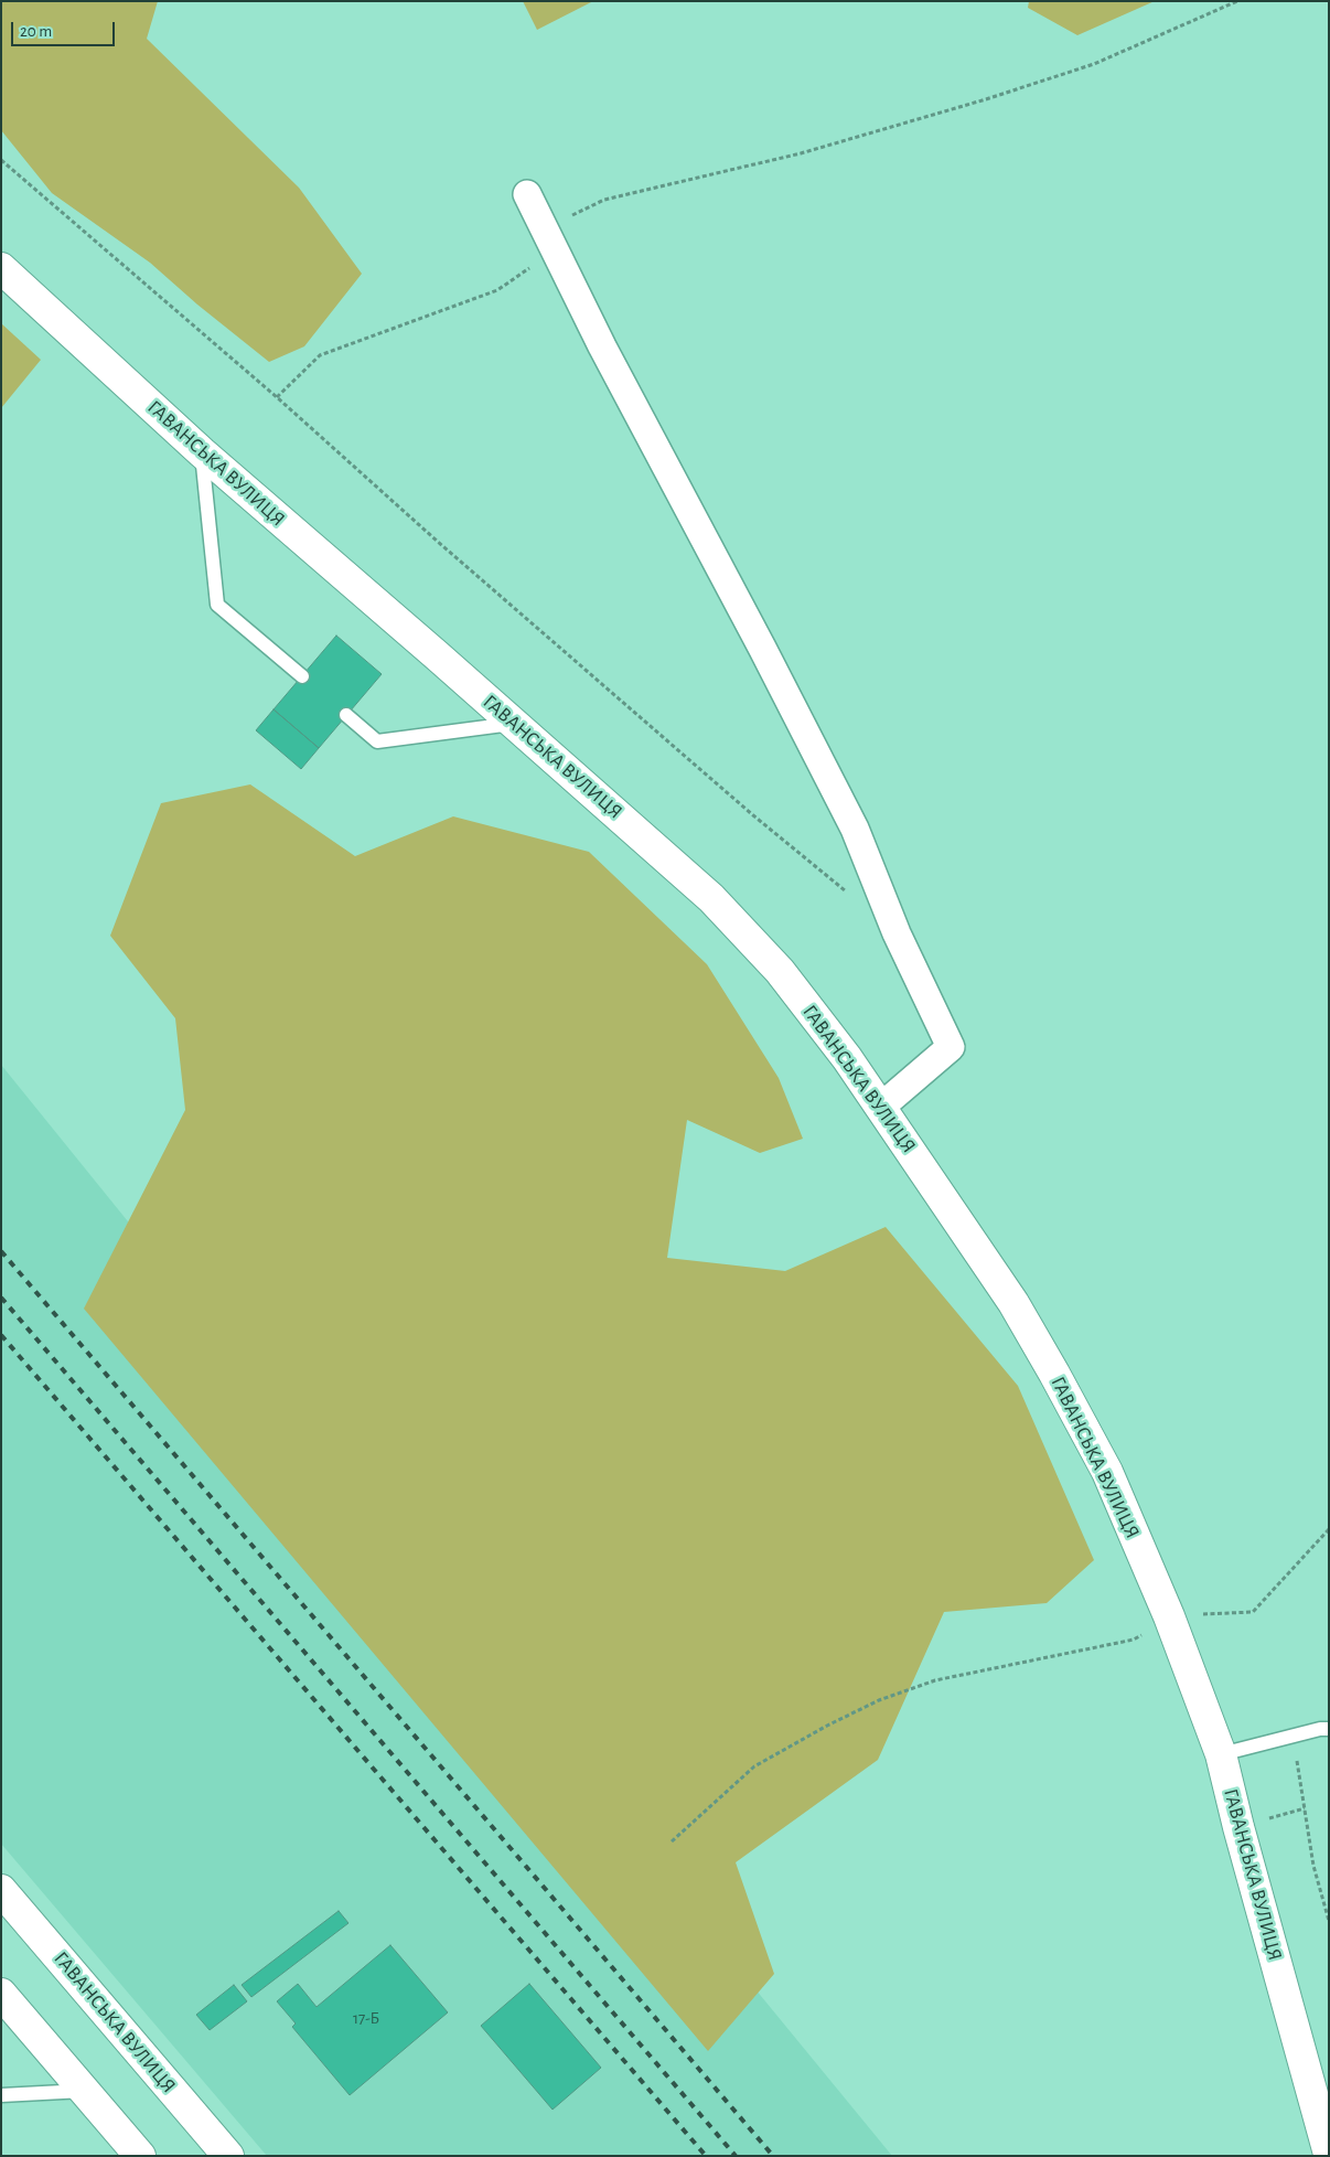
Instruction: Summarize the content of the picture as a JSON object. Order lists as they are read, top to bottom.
{
  "streets": {
    "main road": ["ГАВАНСЬКА ВУЛИЦЯ"]
  },
  "house_numbers": ["17-Б"],
  "scale_bar": "20 m"
}
